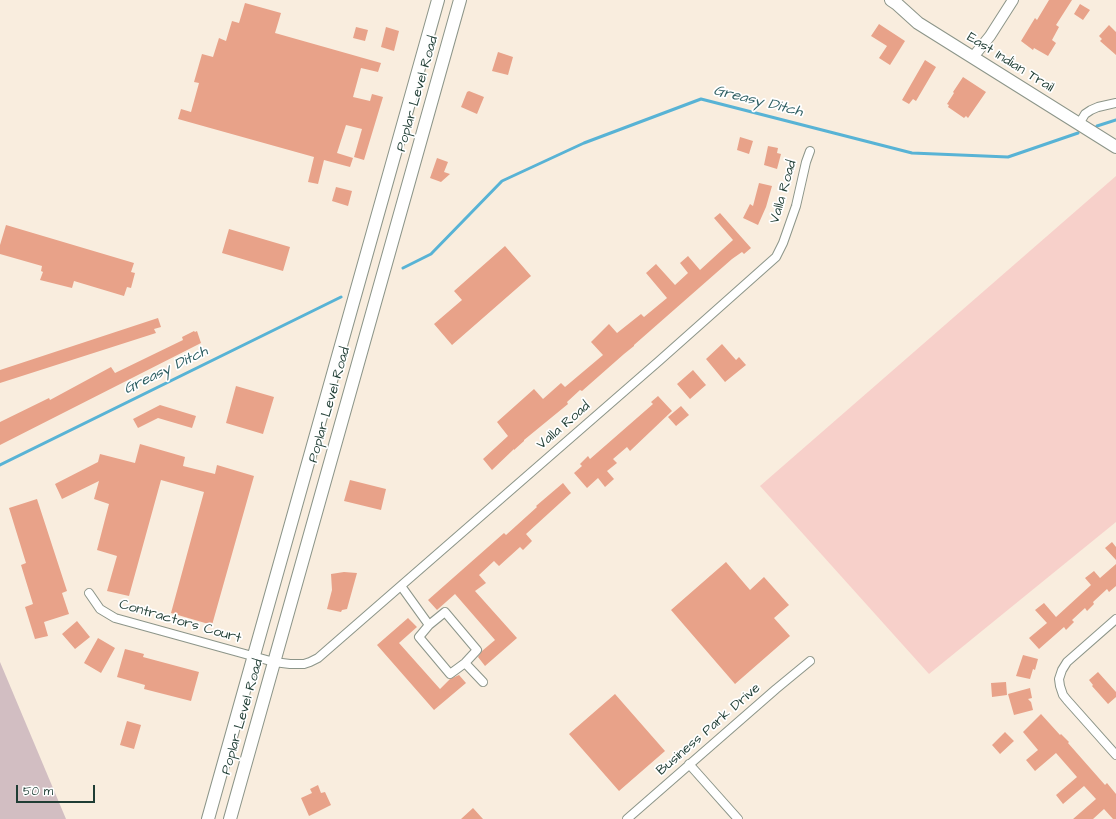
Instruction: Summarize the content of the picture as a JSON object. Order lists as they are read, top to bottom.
{
  "streets": {
    "main road": ["East Indian Trail", "Poplar Level Road"],
    "street": ["Valla Road", "Contractors Court", "Business Park Drive"]
  },
  "crossings": [
    ["Poplar Level Road", "Valla Road"],
    ["Poplar Level Road", "Contractors Court"],
    ["Valla Road", "Contractors Court"]
  ],
  "water": ["Greasy Ditch"],
  "scale_bar": "50 m"
}
